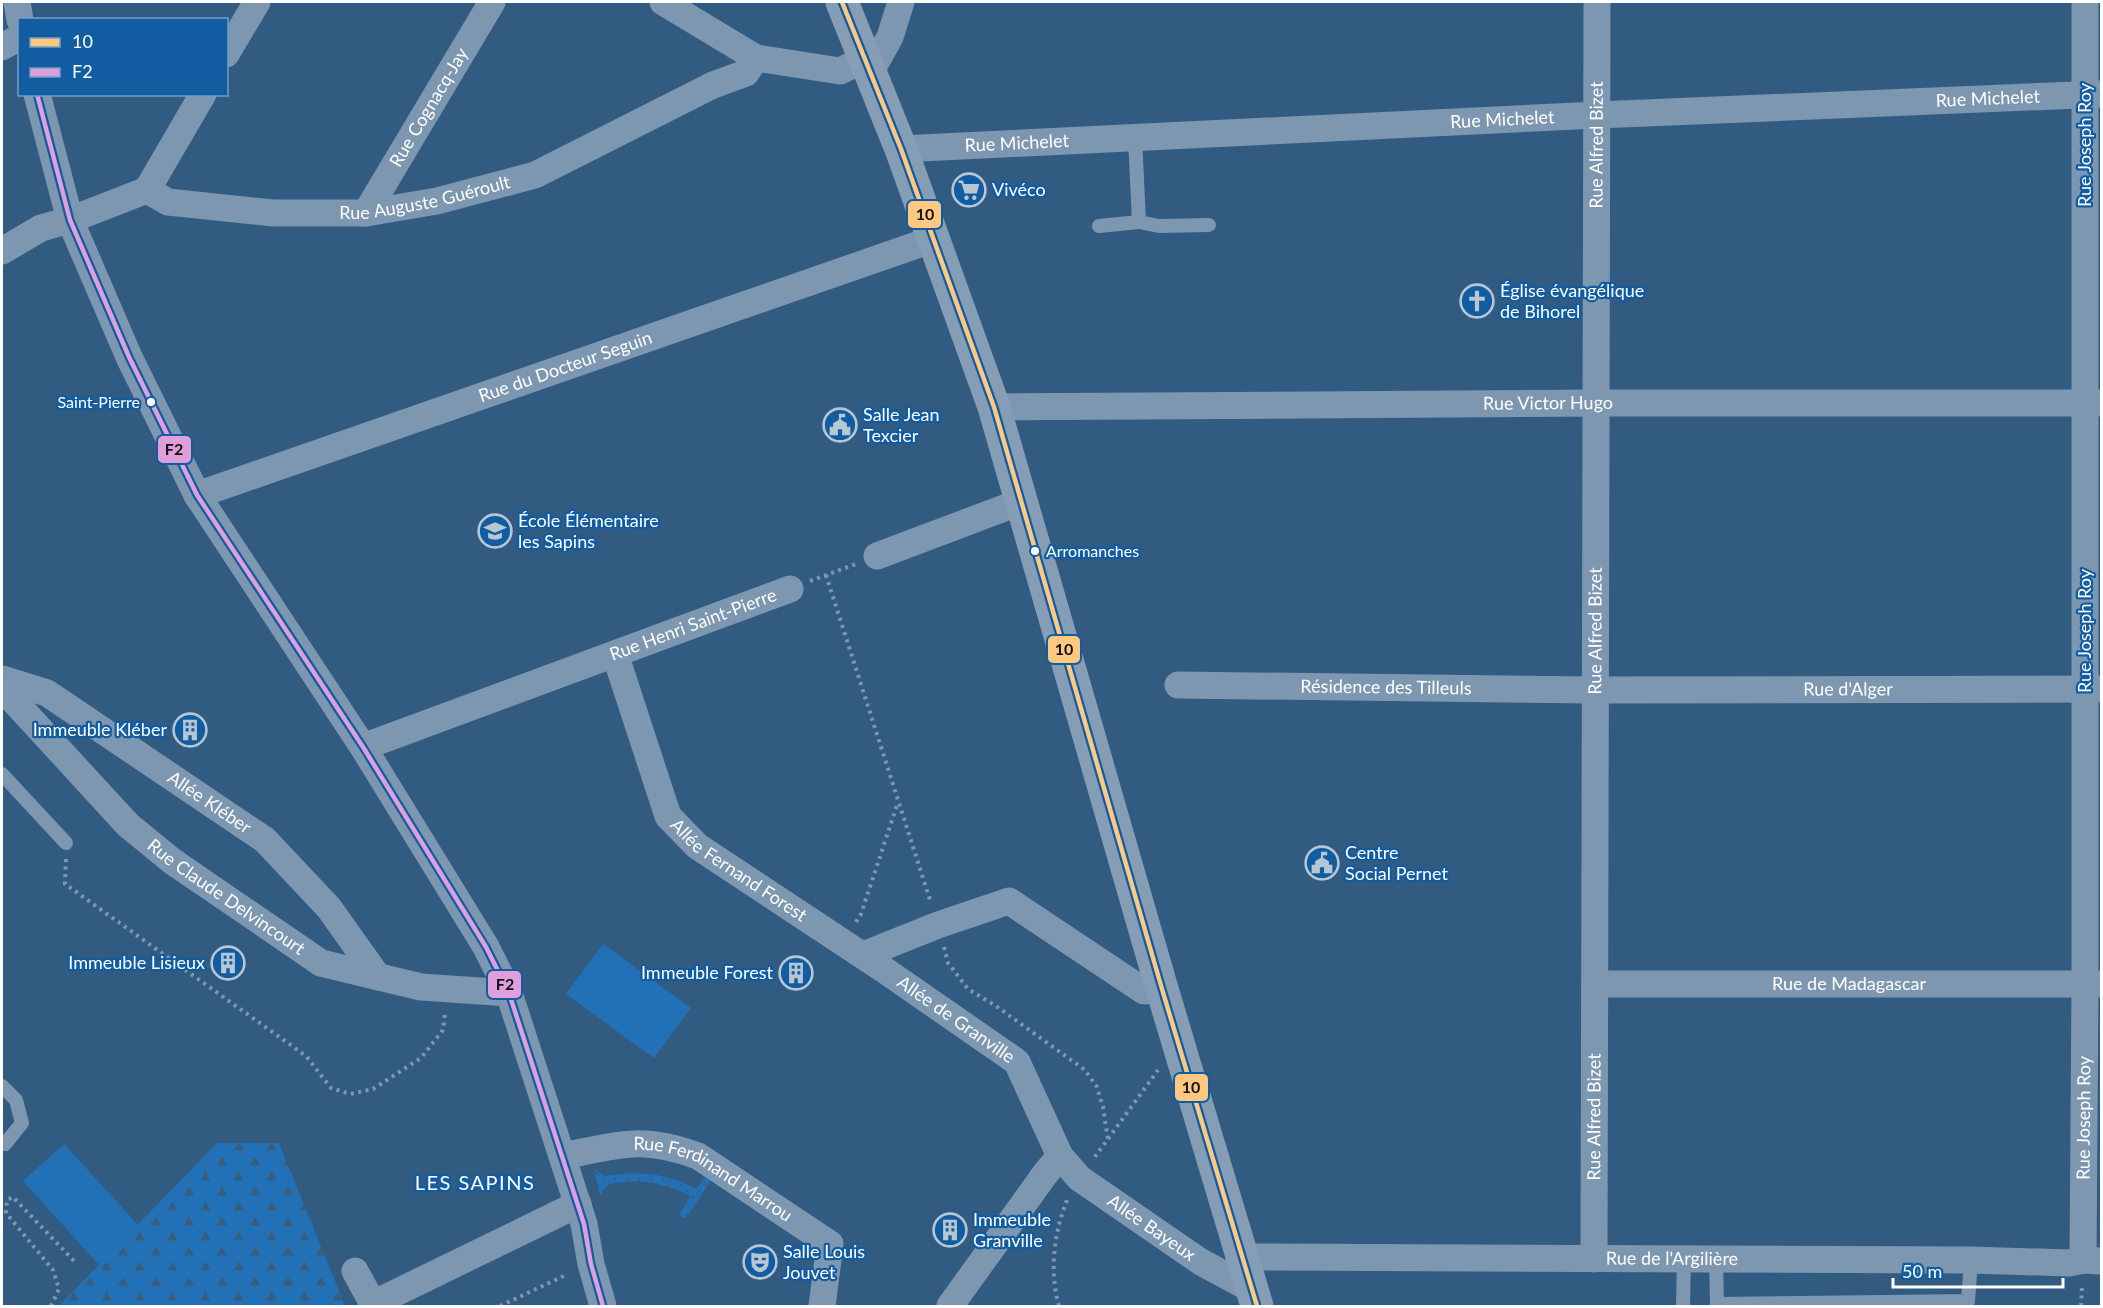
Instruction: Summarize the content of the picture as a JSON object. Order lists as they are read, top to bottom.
{
  "streets": {
    "street": [
      "Rue Michelet",
      "Rue Cognacq-Jay",
      "Rue Alfred Bizet",
      "Rue Joseph Roy",
      "Rue Auguste Guéroult",
      "Rue du Docteur Seguin",
      "Rue Victor Hugo",
      "Rue Henri Saint-Pierre",
      "Résidence des Tilleuls",
      "Rue d'Alger",
      "Allée Kléber",
      "Allée Fernand Forest",
      "Rue Claude Delvincourt",
      "Rue de Madagascar",
      "Allée de Granville",
      "Rue Ferdinand Marrou",
      "Allée Bayeux",
      "Rue de l'Argilière"
    ]
  },
  "crossings": [
    ["Rue Michelet", "Rue Alfred Bizet"],
    ["Rue Michelet", "Rue Joseph Roy"],
    ["Rue Cognacq-Jay", "Rue Auguste Guéroult"],
    ["Rue Alfred Bizet", "Rue Victor Hugo"],
    ["Rue Alfred Bizet", "Résidence des Tilleuls"],
    ["Rue Alfred Bizet", "Rue d'Alger"],
    ["Rue Alfred Bizet", "Rue de Madagascar"],
    ["Rue Alfred Bizet", "Rue de l'Argilière"],
    ["Rue Joseph Roy", "Rue Victor Hugo"],
    ["Rue Joseph Roy", "Rue d'Alger"],
    ["Rue Joseph Roy", "Rue de Madagascar"],
    ["Rue Joseph Roy", "Rue de l'Argilière"],
    ["Rue Henri Saint-Pierre", "Allée Fernand Forest"],
    ["Résidence des Tilleuls", "Rue d'Alger"],
    ["Allée Kléber", "Rue Claude Delvincourt"],
    ["Allée Fernand Forest", "Allée de Granville"],
    ["Allée de Granville", "Allée Bayeux"]
  ],
  "districts": ["LES SAPINS"],
  "places": {
    "supermarket": ["Vivéco"],
    "church": ["Église évangélique de Bihorel"],
    "other": ["Saint-Pierre", "Arromanches"],
    "public building": ["Salle Jean Texcier", "Centre Social Pernet"],
    "school or university": ["École Élémentaire les Sapins"],
    "building": [
      "Immeuble Kléber",
      "Immeuble Lisieux",
      "Immeuble Forest",
      "Immeuble Granville"
    ],
    "theatre": ["Salle Louis Jouvet"]
  },
  "lines": ["transit line 10", "transit line F2"],
  "legend": ["10", "F2"],
  "scale_bar": "50 m"
}
